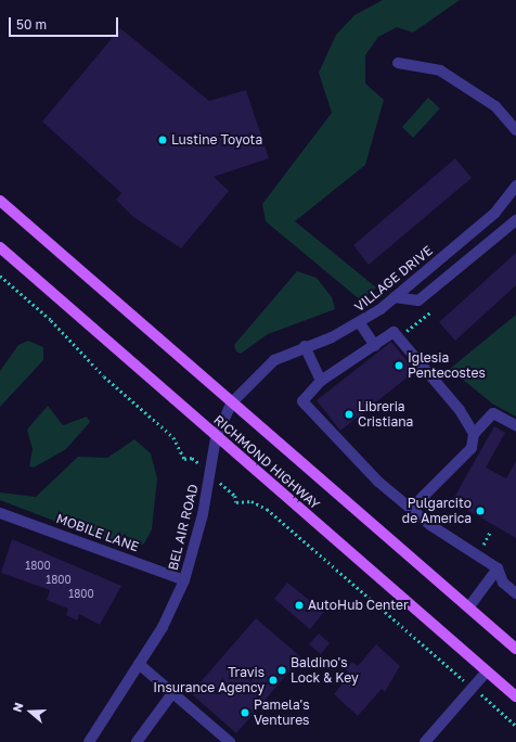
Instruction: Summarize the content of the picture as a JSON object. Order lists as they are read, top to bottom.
{
  "streets": {
    "main road": ["RICHMOND HIGHWAY"],
    "street": ["VILLAGE DRIVE", "BEL AIR ROAD", "MOBILE LANE"]
  },
  "crossings": [
    ["VILLAGE DRIVE", "RICHMOND HIGHWAY"],
    ["VILLAGE DRIVE", "BEL AIR ROAD"],
    ["RICHMOND HIGHWAY", "BEL AIR ROAD"],
    ["BEL AIR ROAD", "MOBILE LANE"]
  ],
  "places": [
    "Lustine Toyota",
    "Iglesia Pentecostes",
    "Libreria Cristiana",
    "Pulgarcito de America",
    "AutoHub Center",
    "Baldino's Lock & Key",
    "Travis Insurance Agency",
    "Pamela's Ventures"
  ],
  "house_numbers": ["1800", "1800", "1800"],
  "scale_bar": "50 m",
  "north": "left"
}
